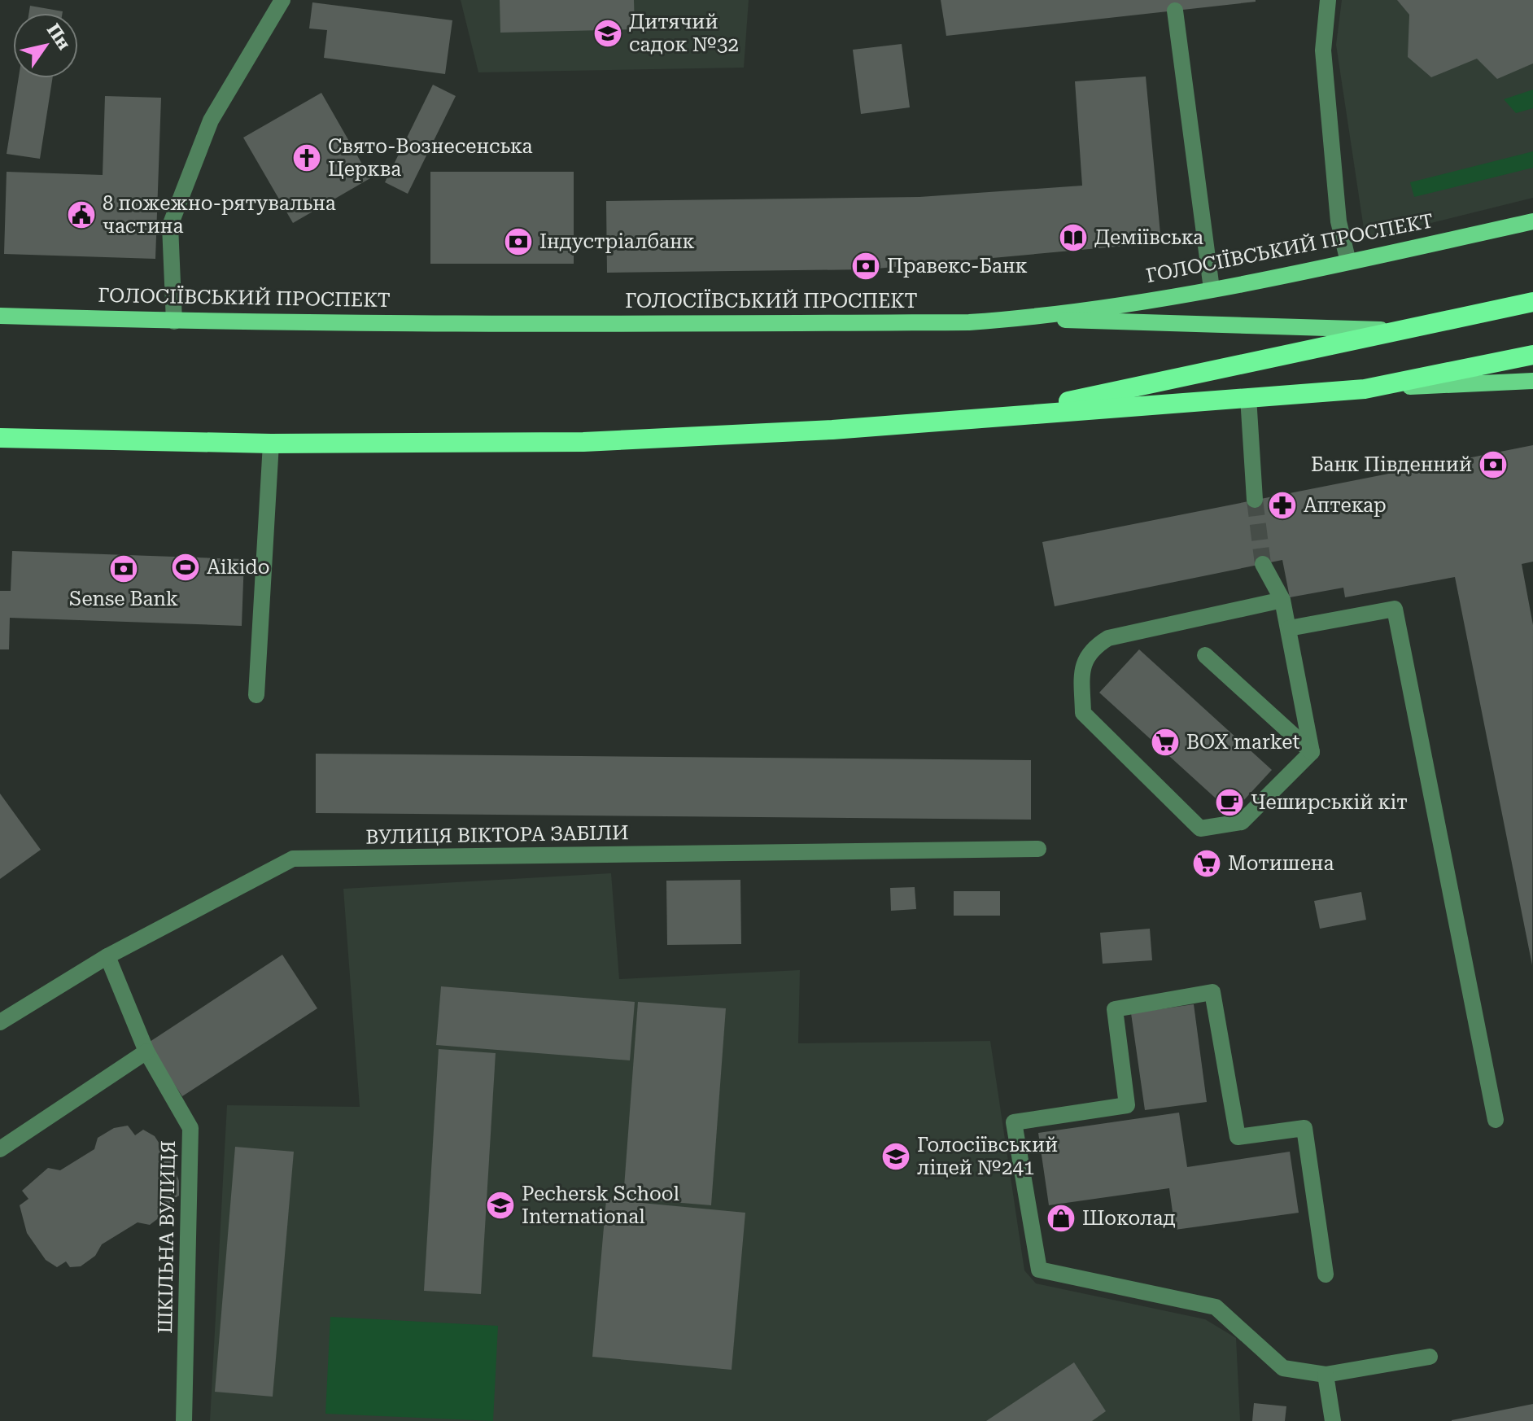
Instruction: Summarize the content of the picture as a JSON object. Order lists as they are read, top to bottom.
{
  "streets": {
    "main road": ["ГОЛОСІЇВСЬКИЙ ПРОСПЕКТ"],
    "street": ["ВУЛИЦЯ ВІКТОРА ЗАБІЛИ", "ШКІЛЬНА ВУЛИЦЯ"]
  },
  "crossings": [
    ["ВУЛИЦЯ ВІКТОРА ЗАБІЛИ", "ШКІЛЬНА ВУЛИЦЯ"]
  ],
  "places": {
    "school or university": ["Дитячий садок №32", "Голосіївський ліцей №241", "Pechersk School International"],
    "church": ["Свято-Вознесенська Церква"],
    "public building": ["8 пожежно-рятувальна частина"],
    "library": ["Деміївська"],
    "bank": [
      "Індустріалбанк",
      "Правекс-Банк",
      "Банк Південний",
      "Sense Bank"
    ],
    "pharmacy": ["Аптекар"],
    "sports": ["Aikido"],
    "supermarket": ["BOX market", "Мотишена"],
    "cafe": ["Чеширській кіт"],
    "shop": ["Шоколад"]
  },
  "north": "top right"
}
